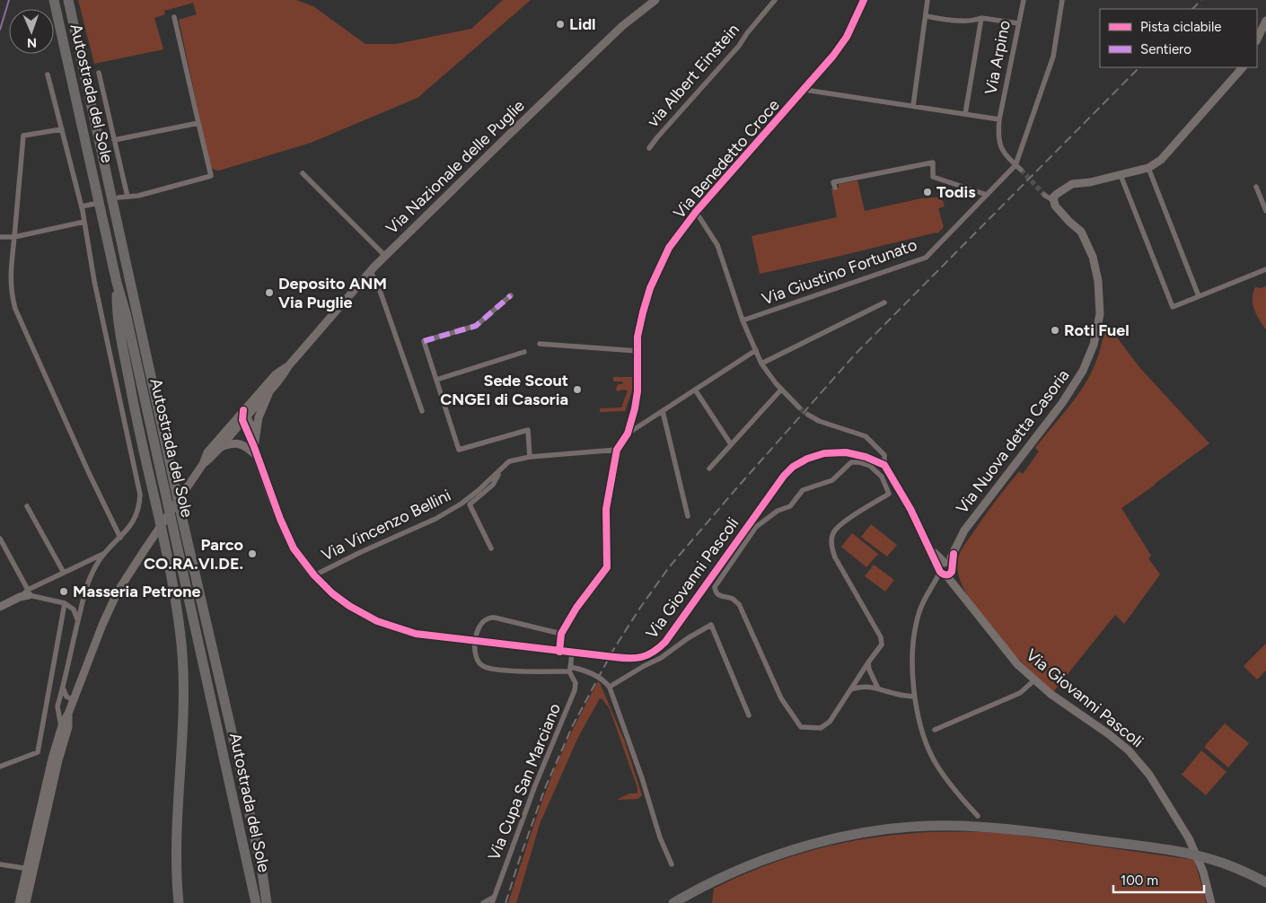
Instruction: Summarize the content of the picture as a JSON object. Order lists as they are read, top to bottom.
{
  "streets": {
    "highway": ["Autostrada del Sole"],
    "main road": ["Via Nazionale delle Puglie"],
    "street": [
      "Via Arpino",
      "via Albert Einstein",
      "Via Benedetto Croce",
      "Via Giustino Fortunato",
      "Via Nuova detta Casoria",
      "Via Vincenzo Bellini",
      "Via Giovanni Pascoli",
      "Via Cupa San Marciano"
    ]
  },
  "crossings": [
    ["Via Arpino", "Via Giustino Fortunato"],
    ["Via Benedetto Croce", "Via Vincenzo Bellini"],
    ["Via Benedetto Croce", "Via Giovanni Pascoli"],
    ["Via Nuova detta Casoria", "Via Giovanni Pascoli"],
    ["Via Vincenzo Bellini", "Via Giovanni Pascoli"]
  ],
  "places": [
    "Lidl",
    "Todis",
    "Deposito ANM Via Puglie",
    "Roti Fuel",
    "Sede Scout CNGEI di Casoria",
    "Parco CO.RA.VI.DE.",
    "Masseria Petrone"
  ],
  "legend": ["Pista ciclabile", "Sentiero"],
  "scale_bar": "100 m",
  "north": "bottom"
}
